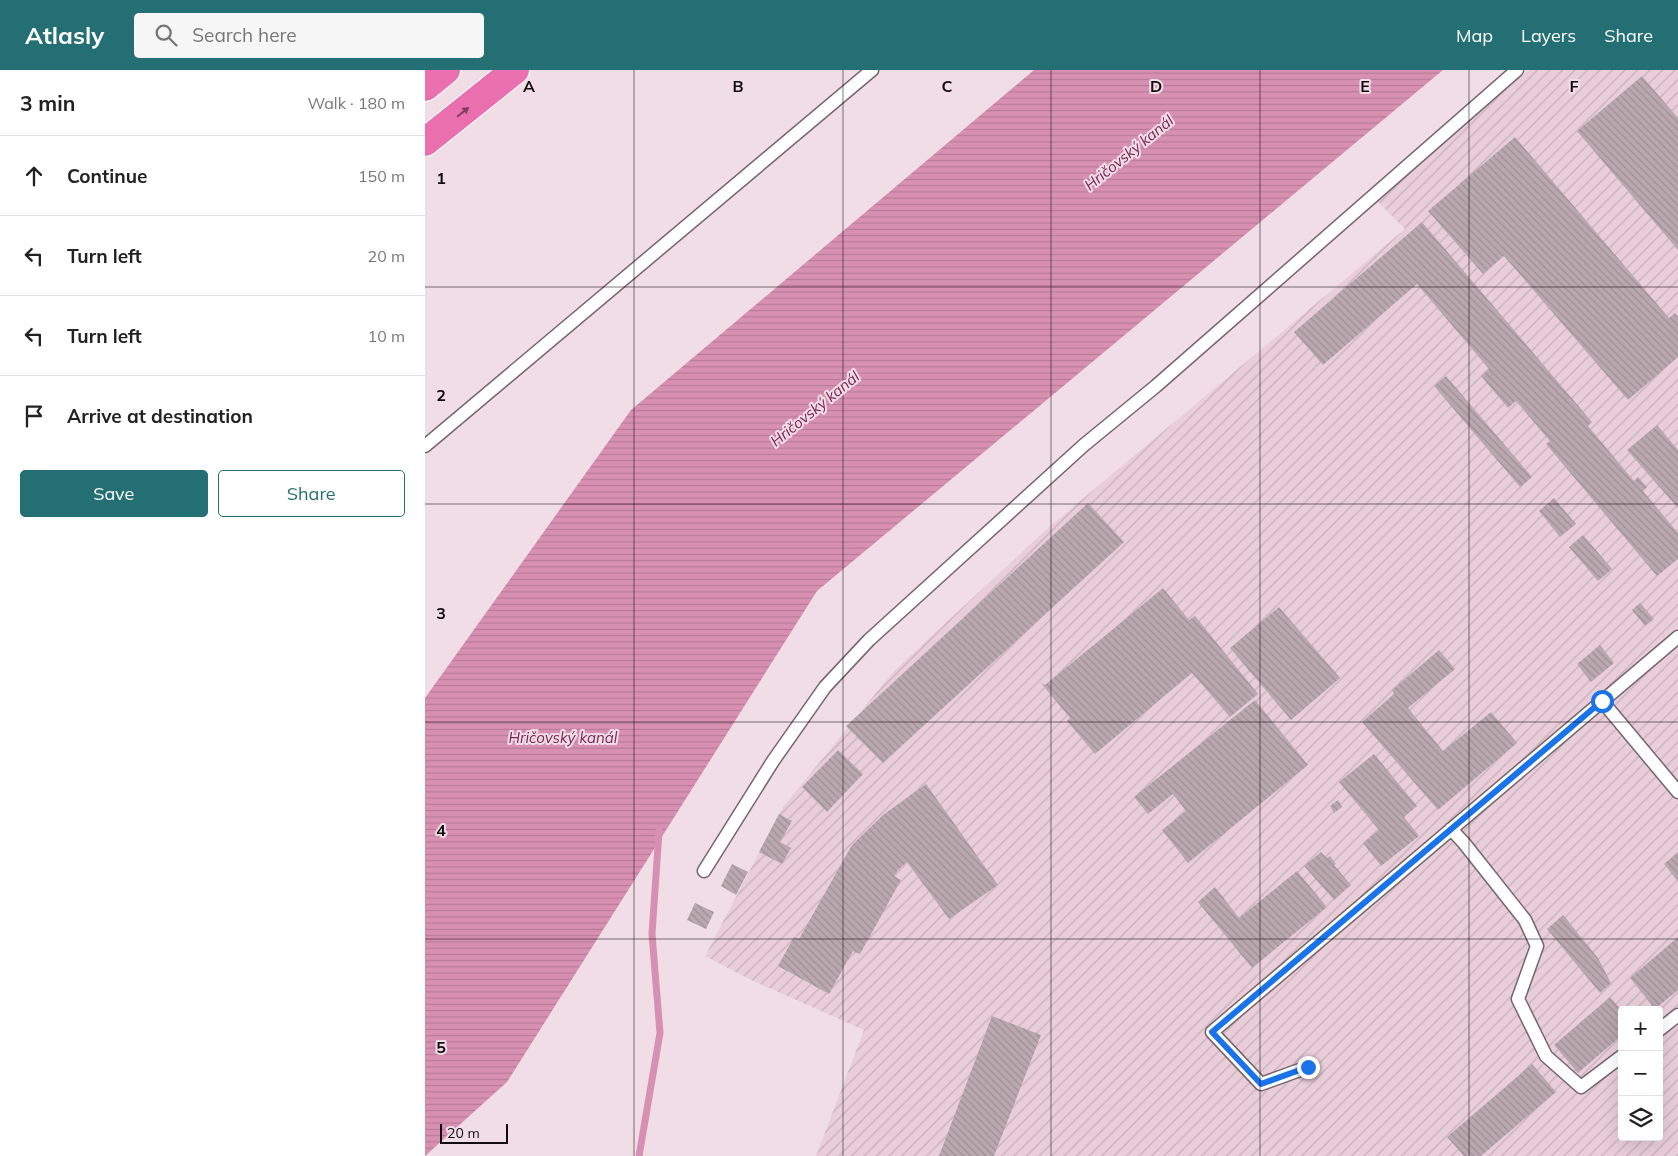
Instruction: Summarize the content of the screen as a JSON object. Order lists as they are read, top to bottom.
{
  "water": ["Hričovský kanál"],
  "scale_bar": "20 m",
  "page": {
    "header": "Atlasly",
    "search": "Search here",
    "nav": ["Map", "Layers", "Share"],
    "heading": ["3 min", "Walk · 180 m"],
    "list": [
      ["Continue", "150 m"],
      ["Turn left", "20 m"],
      ["Turn left", "10 m"],
      "Arrive at destination"
    ],
    "buttons": ["Save", "Share"],
    "map_buttons": ["+", "−"],
    "scale": "20 m"
  },
  "grid": {
    "columns": [
      "A",
      "B",
      "C",
      "D",
      "E",
      "F"
    ],
    "rows": [
      "1",
      "2",
      "3",
      "4",
      "5"
    ]
  }
}
